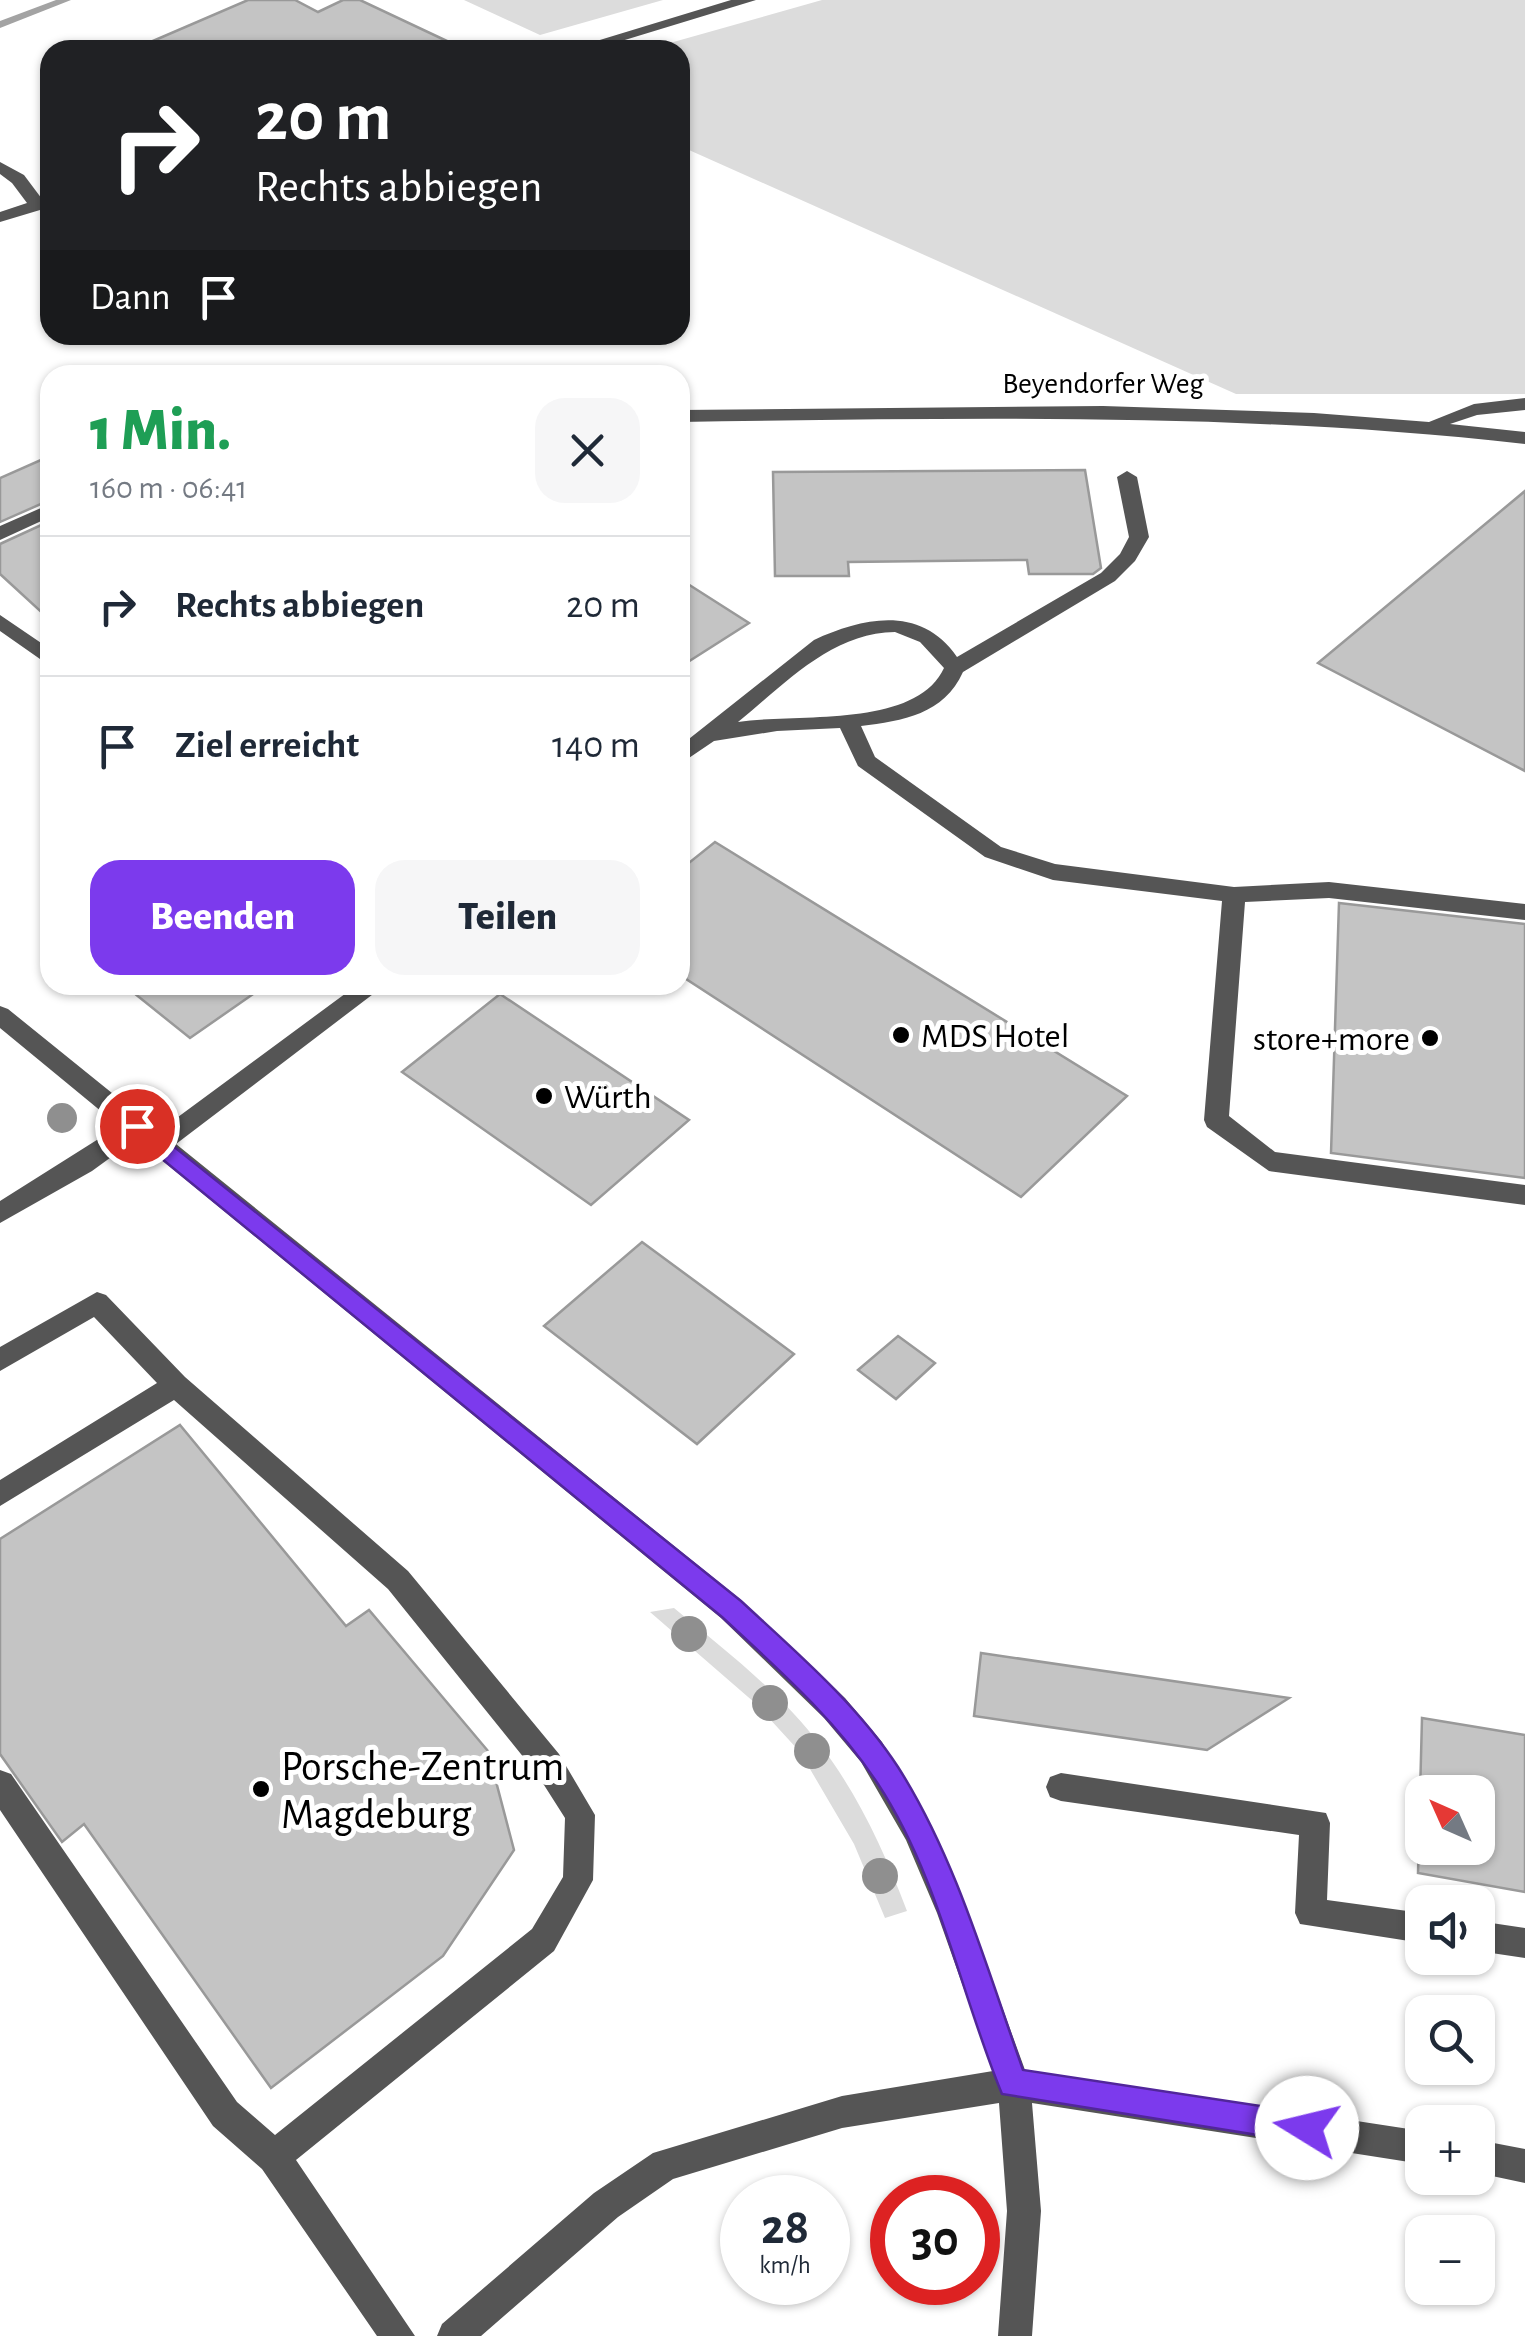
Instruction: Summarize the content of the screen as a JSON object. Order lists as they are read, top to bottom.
{
  "streets": {
    "street": ["Beyendorfer Weg"]
  },
  "places": [
    "MDS Hotel",
    "store+more",
    "Würth",
    "Porsche-Zentrum Magdeburg"
  ],
  "north": "top left",
  "page": {
    "turn": ["20 m", "Rechts abbiegen"],
    "then": "Dann",
    "heading": ["1 Min.", "160 m · 06:41"],
    "list": [
      {
        "name": "Rechts abbiegen",
        "value": "20 m"
      },
      {
        "name": "Ziel erreicht",
        "value": "140 m"
      }
    ],
    "buttons": ["Beenden", "Teilen"],
    "map_buttons": ["+", "−"],
    "speed": "28 km/h",
    "limit": "30"
  }
}
